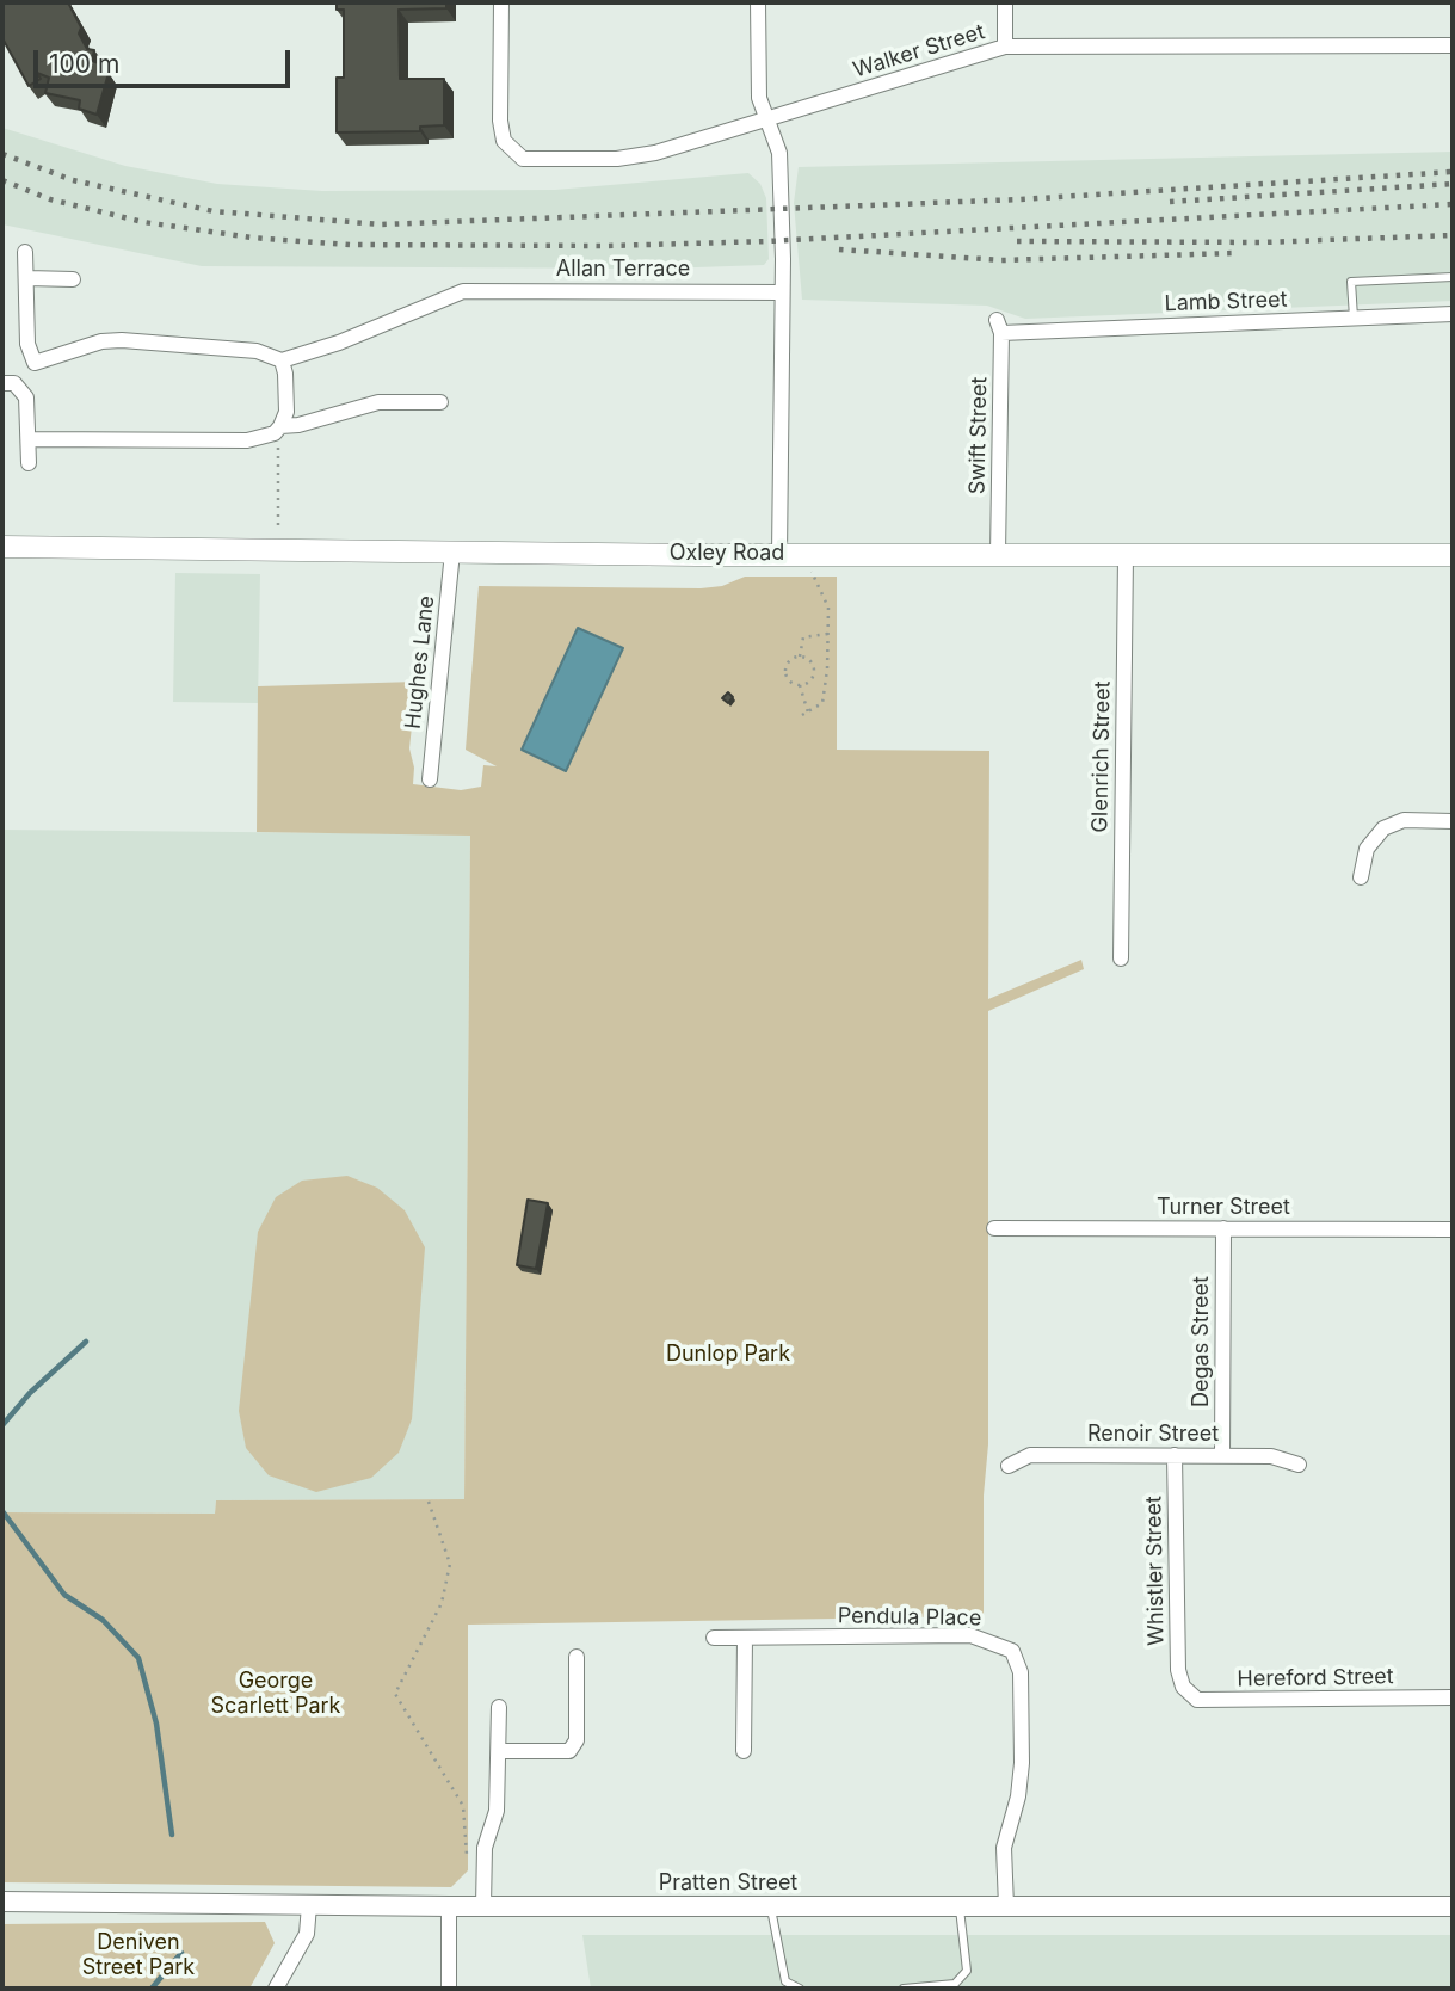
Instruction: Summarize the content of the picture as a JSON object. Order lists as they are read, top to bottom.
{
  "streets": {
    "main road": ["Oxley Road"],
    "street": [
      "Walker Street",
      "Allan Terrace",
      "Lamb Street",
      "Swift Street",
      "Hughes Lane",
      "Glenrich Street",
      "Turner Street",
      "Degas Street",
      "Renoir Street",
      "Whistler Street",
      "Pendula Place",
      "Hereford Street",
      "Pratten Street"
    ]
  },
  "crossings": [
    ["Lamb Street", "Swift Street"],
    ["Swift Street", "Oxley Road"],
    ["Oxley Road", "Hughes Lane"],
    ["Oxley Road", "Glenrich Street"],
    ["Turner Street", "Degas Street"],
    ["Degas Street", "Renoir Street"],
    ["Renoir Street", "Whistler Street"],
    ["Whistler Street", "Hereford Street"],
    ["Pendula Place", "Pratten Street"]
  ],
  "parks": ["Dunlop Park", "George Scarlett Park", "Deniven Street Park"],
  "scale_bar": "100 m"
}
